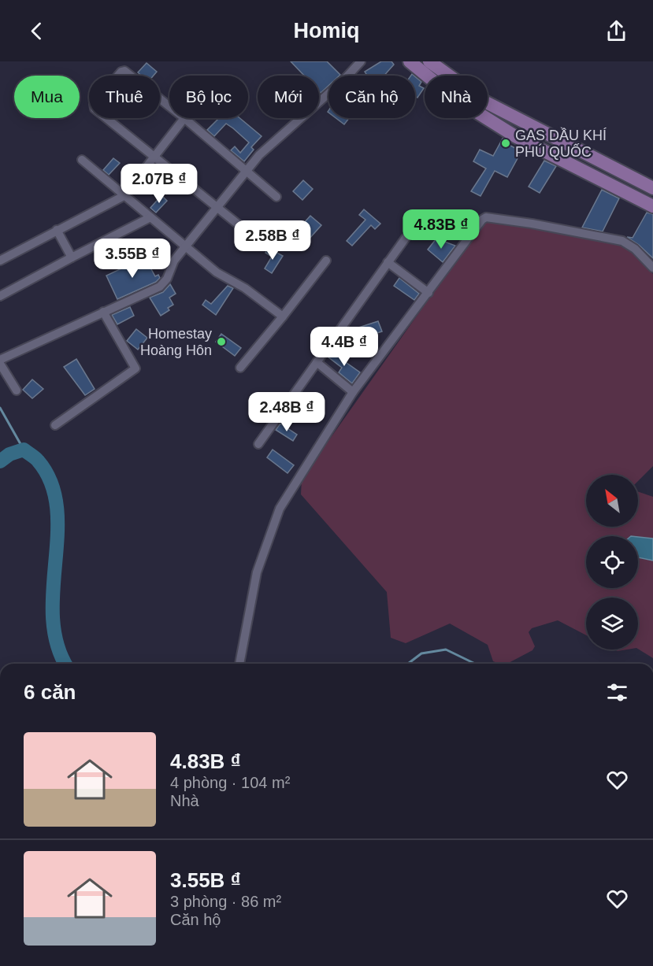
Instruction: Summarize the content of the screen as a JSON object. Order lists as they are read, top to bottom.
{
  "places": ["GAS DẦU KHÍ PHÚ QUỐC", "Homestay Hoàng Hôn"],
  "north": "top left",
  "page": {
    "header": "Homiq",
    "chip": [
      "Mua",
      "Thuê",
      "Bộ lọc",
      "Mới",
      "Căn hộ",
      "Nhà"
    ],
    "price": [
      "2.07B ₫",
      "4.83B ₫",
      "2.58B ₫",
      "3.55B ₫",
      "4.4B ₫",
      "2.48B ₫"
    ],
    "heading": "6 căn",
    "list": [
      {
        "name": "4.83B ₫",
        "note": "4 phòng · 104 m² · Nhà"
      },
      {
        "name": "3.55B ₫",
        "note": "3 phòng · 86 m² · Căn hộ"
      }
    ]
  }
}
